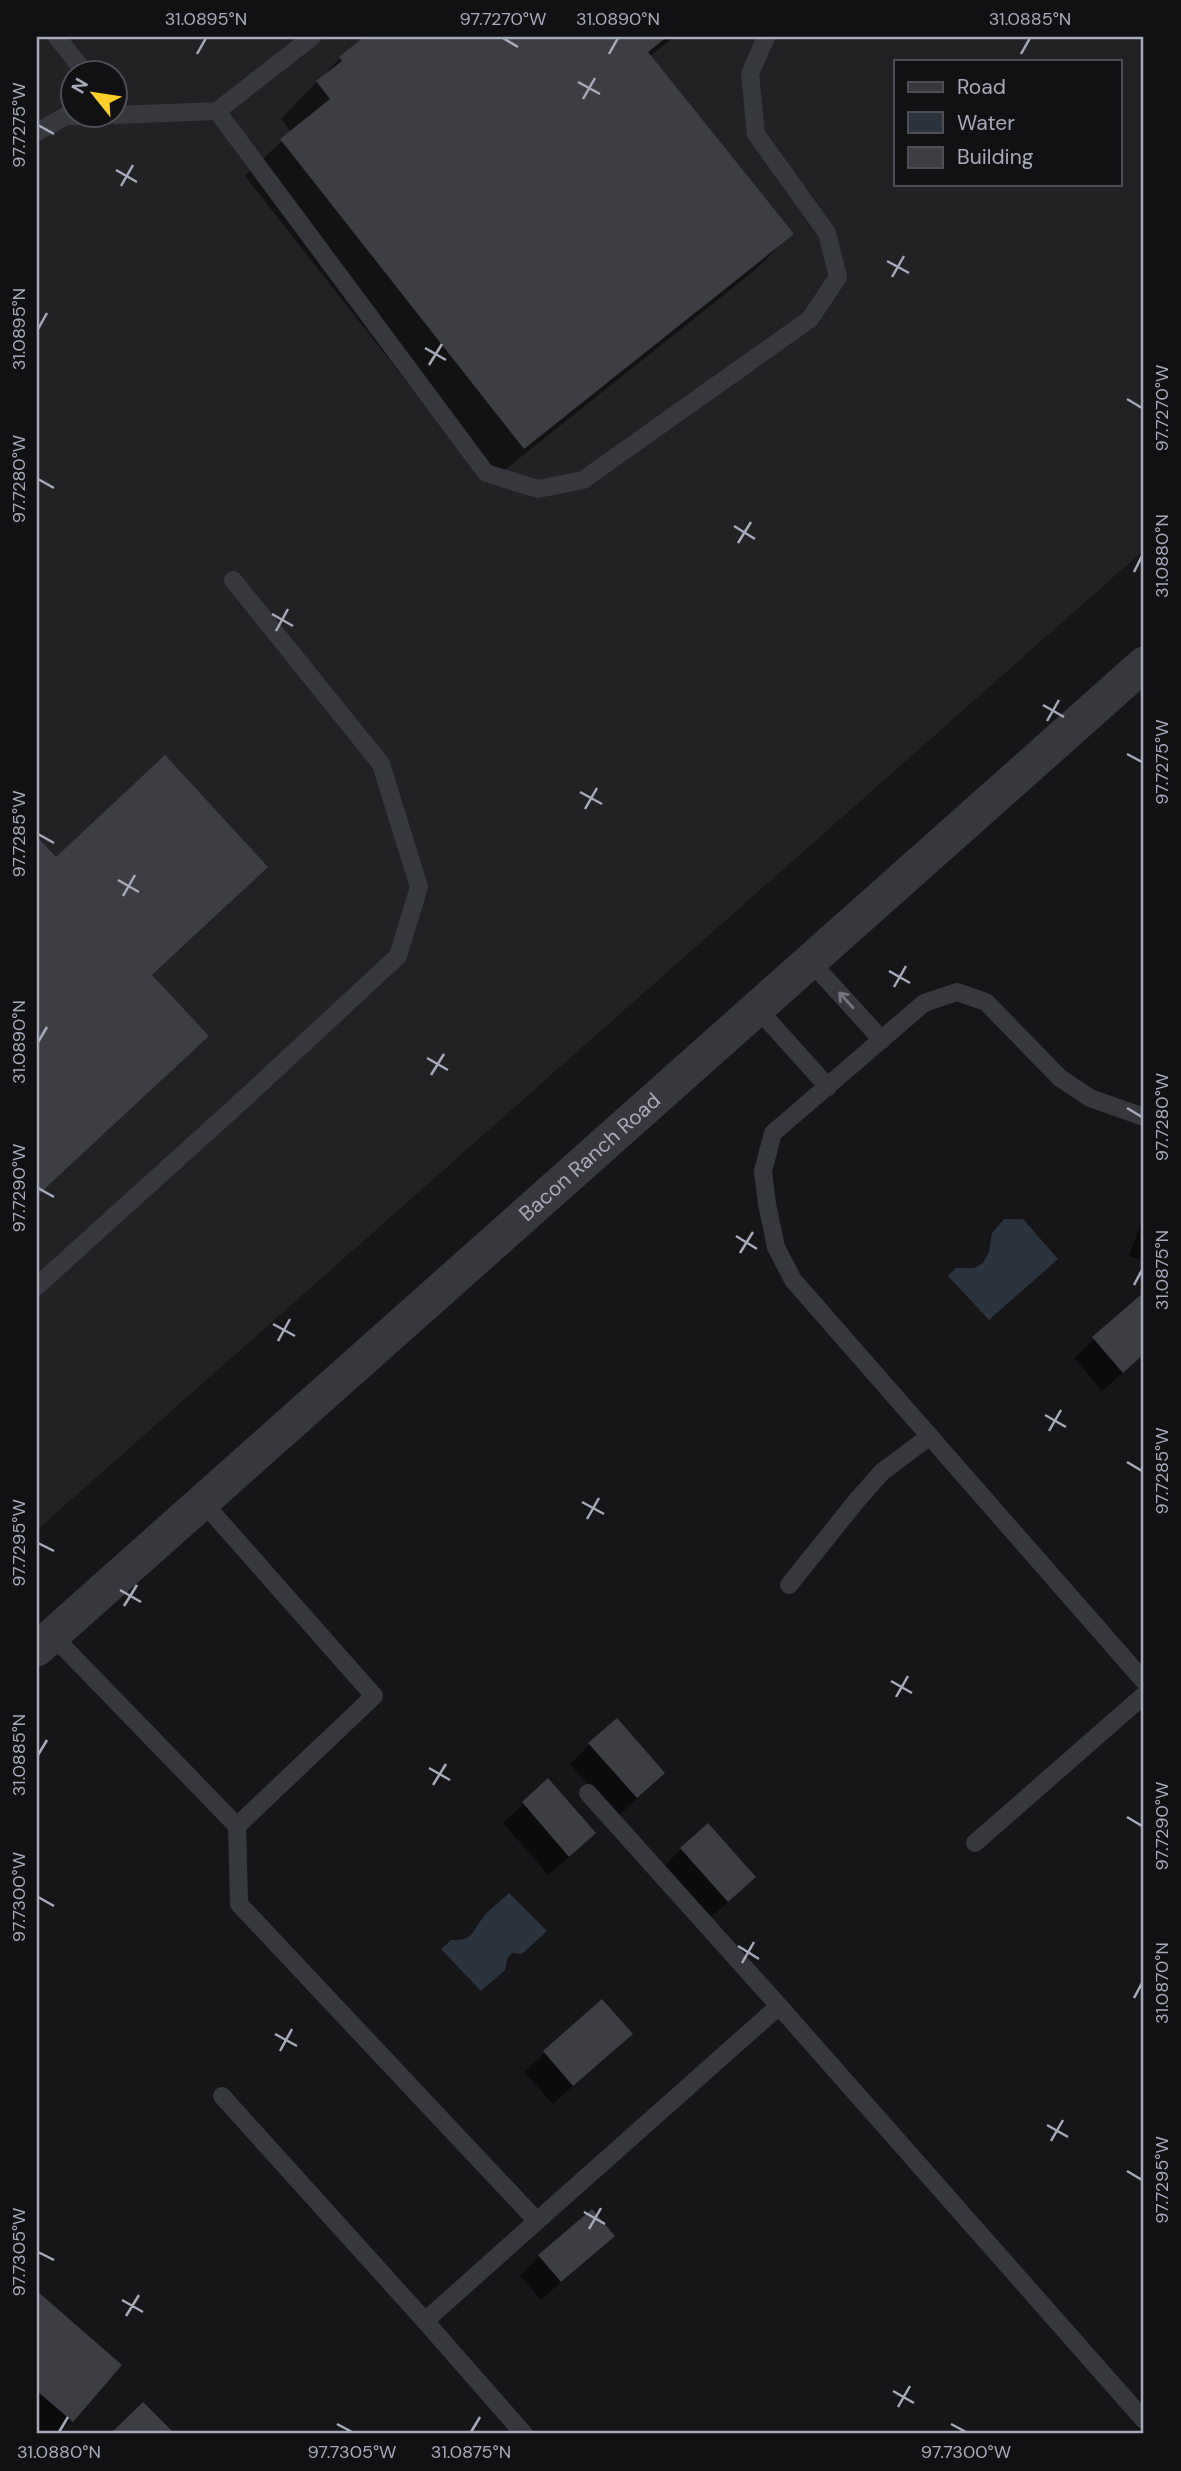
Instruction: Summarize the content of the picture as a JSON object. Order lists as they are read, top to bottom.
{
  "streets": {
    "street": ["Bacon Ranch Road"]
  },
  "legend": ["Road", "Water", "Building"],
  "north": "top left",
  "coordinates": [
    "31.0895°N",
    "97.7270°W",
    "31.0890°N",
    "31.0885°N",
    "97.7275°W",
    "97.7280°W",
    "31.0880°N",
    "97.7285°W",
    "97.7290°W",
    "31.0875°N",
    "97.7295°W",
    "97.7300°W",
    "31.0870°N",
    "97.7305°W"
  ]
}
